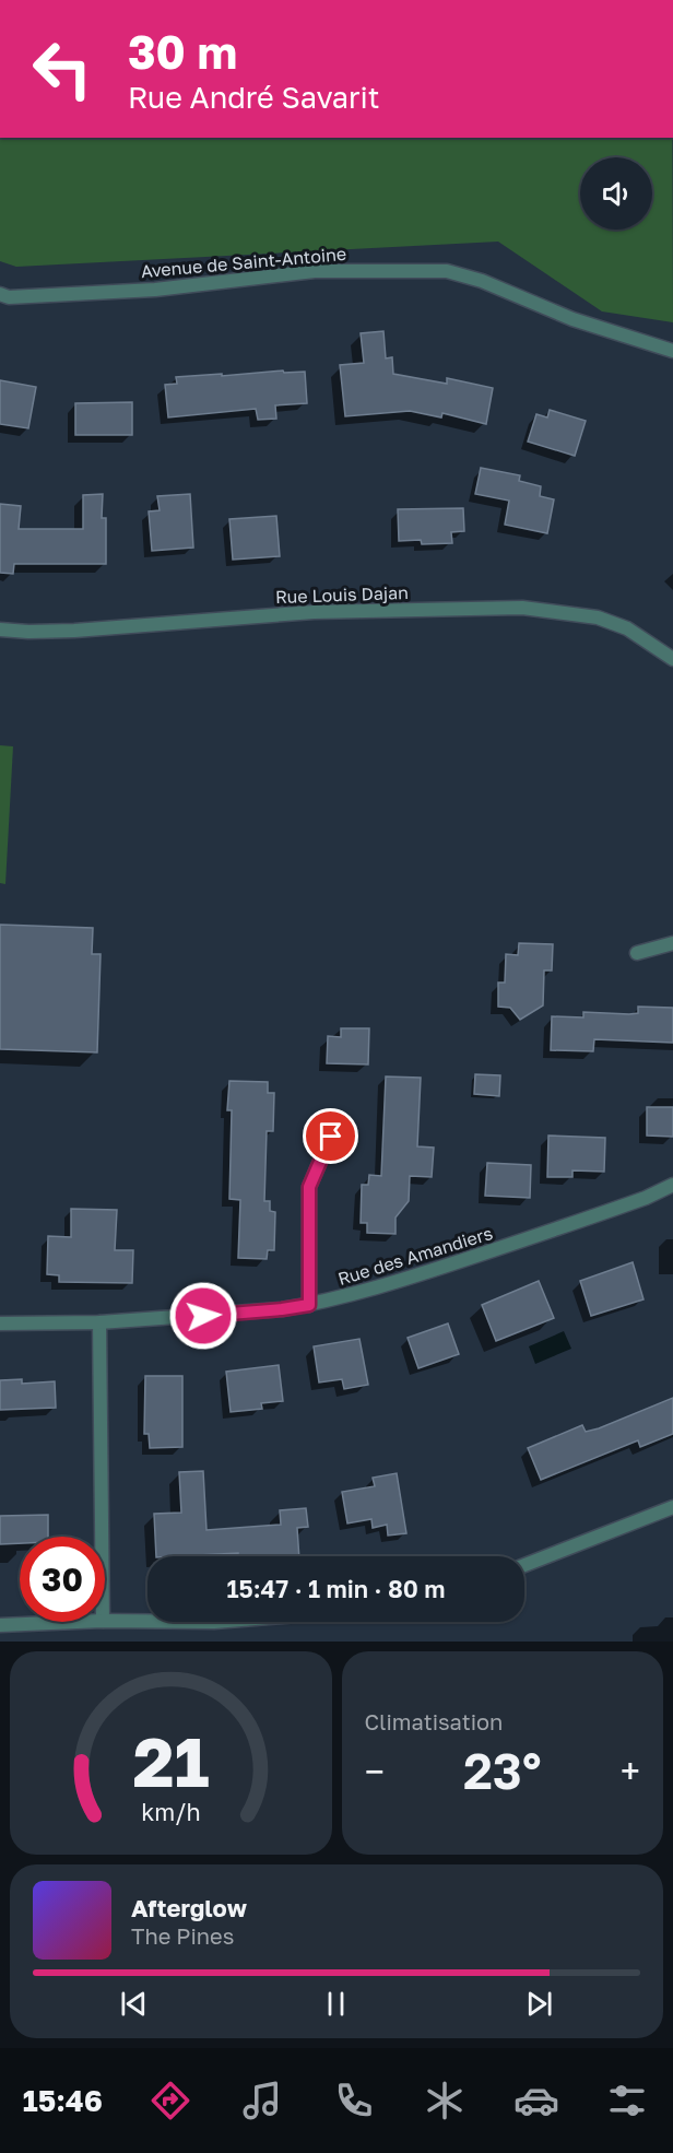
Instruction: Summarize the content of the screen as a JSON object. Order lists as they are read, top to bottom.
{
  "streets": {
    "street": ["Avenue de Saint-Antoine", "Rue Louis Dajan", "Rue des Amandiers"]
  },
  "page": {
    "turn": ["30 m", "Rue André Savarit"],
    "limit": "30",
    "trip": "15:47 · 1 min · 80 m",
    "tile": "Climatisation",
    "heat": ["−", "23°", "+"],
    "song": ["Afterglow", "The Pines"],
    "tabs": "15:46",
    "gauge": ["21", "km/h"]
  }
}
